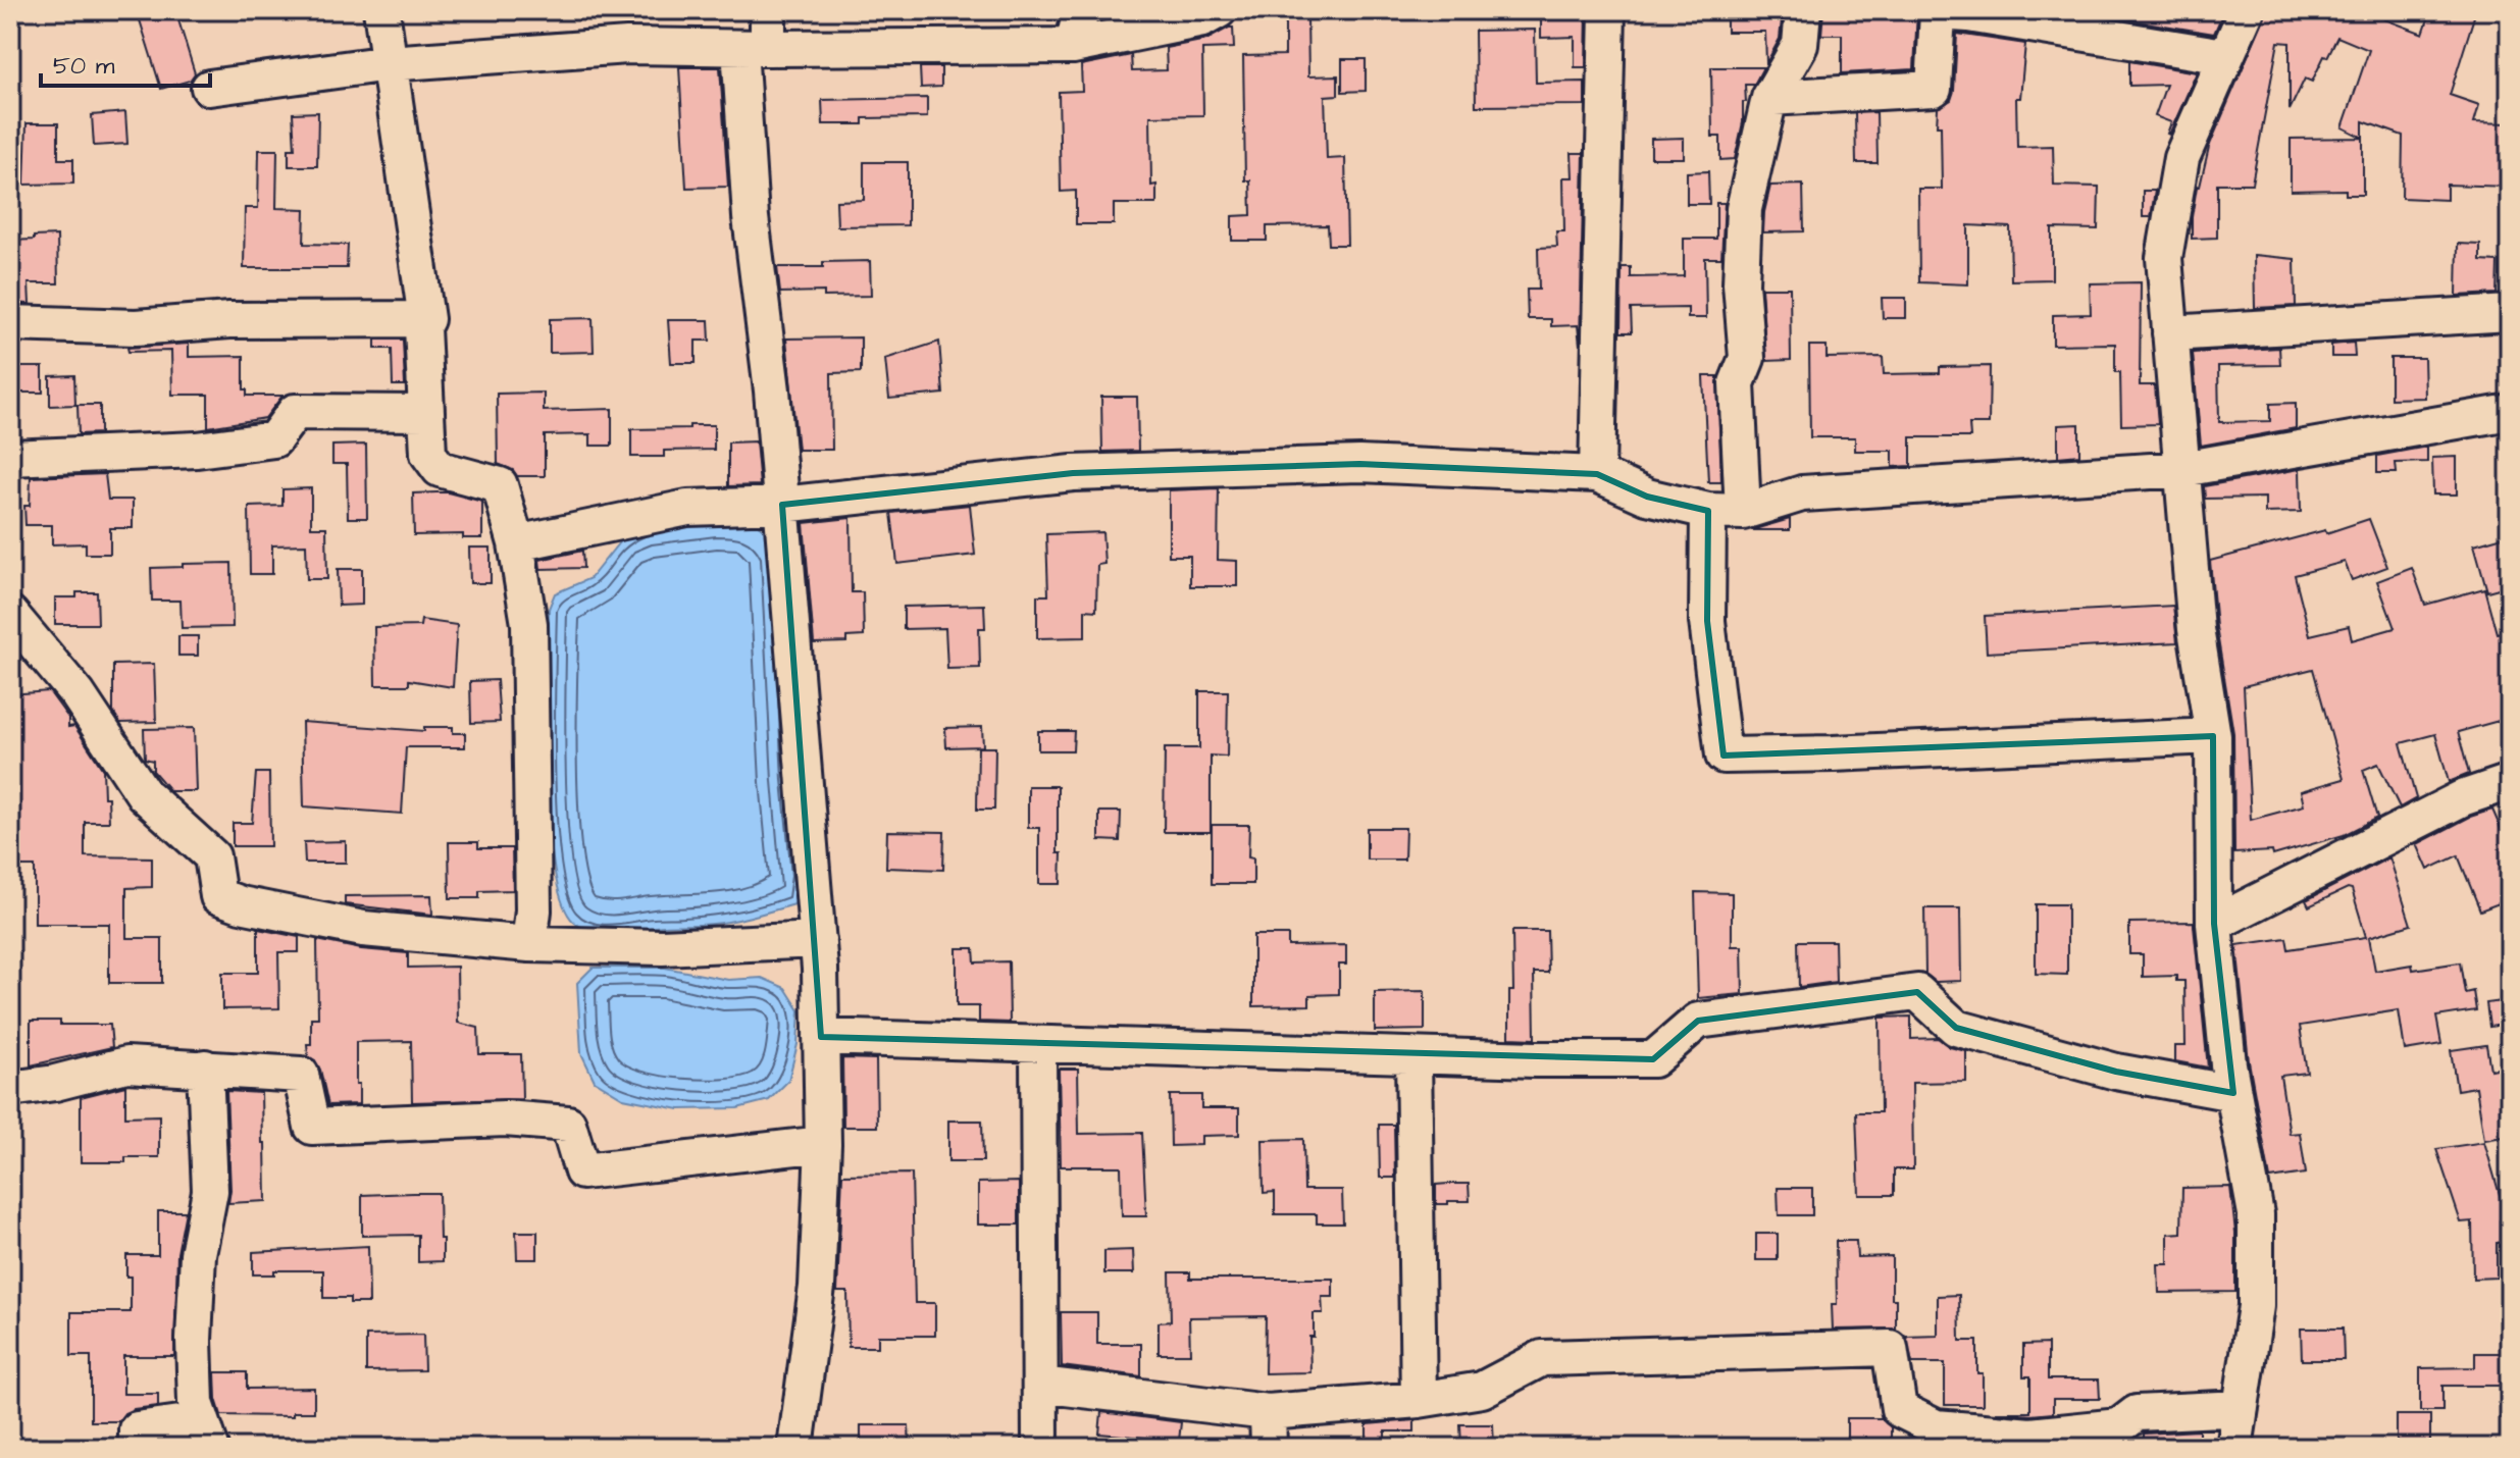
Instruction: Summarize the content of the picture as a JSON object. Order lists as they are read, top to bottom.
{
  "scale_bar": "50 m"
}
